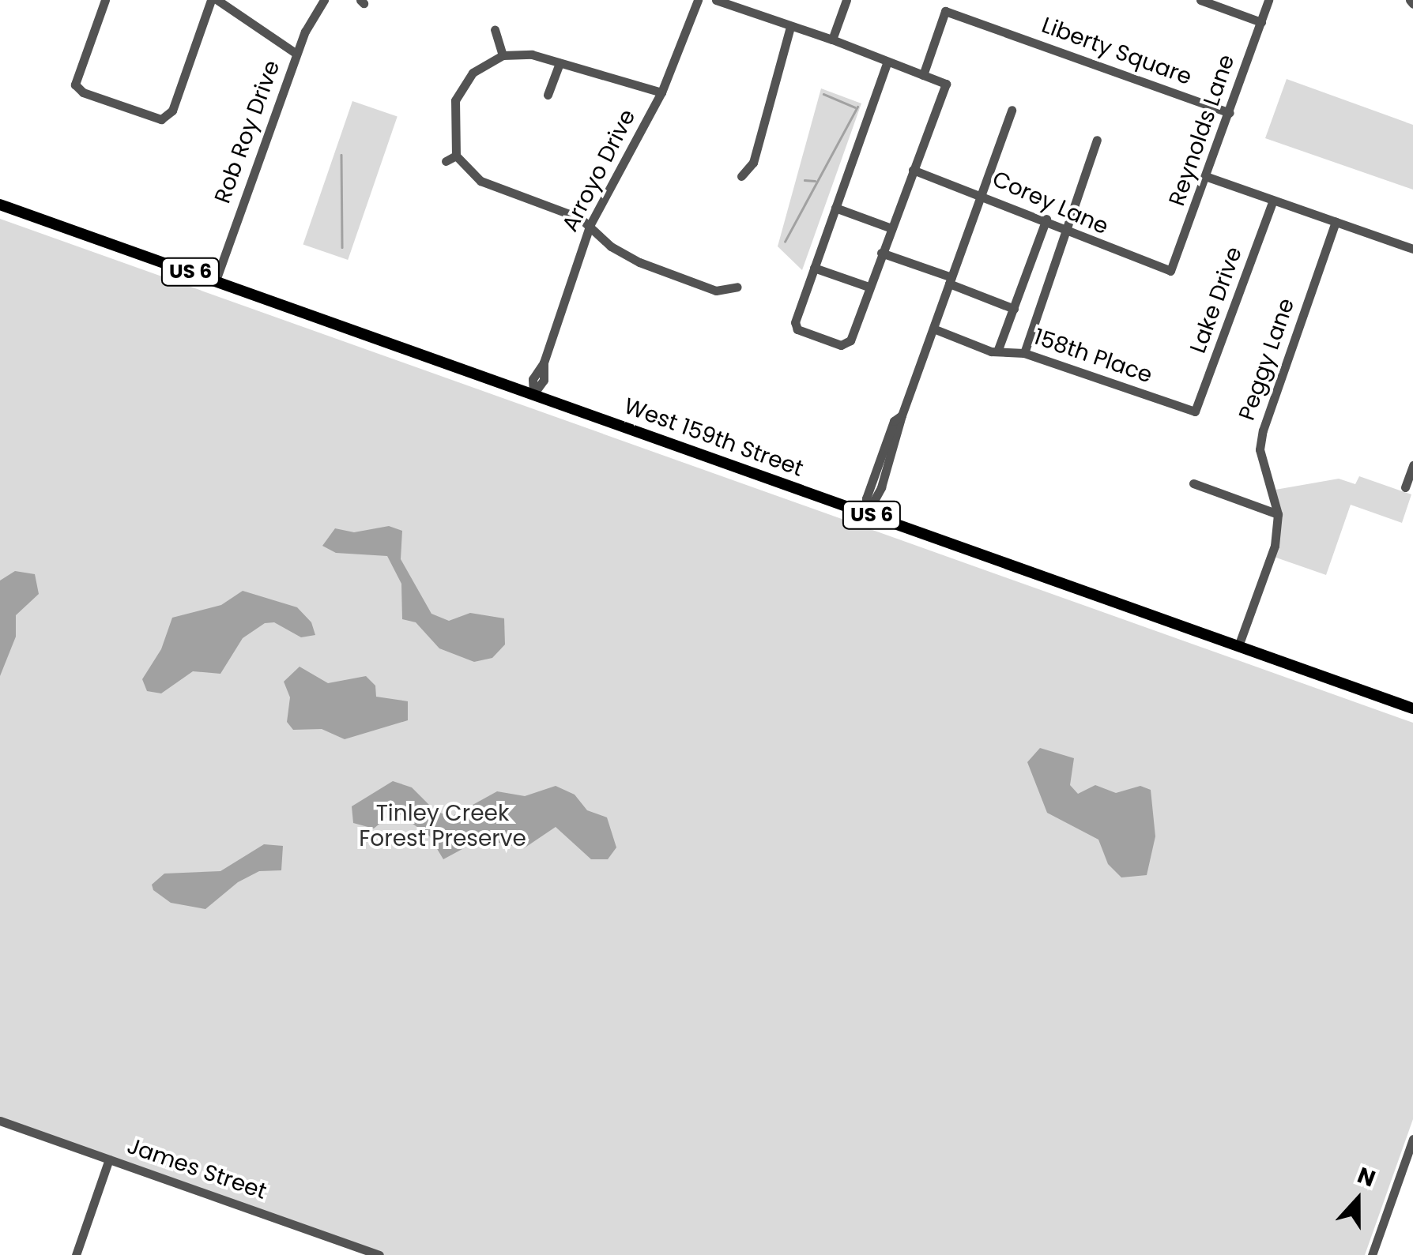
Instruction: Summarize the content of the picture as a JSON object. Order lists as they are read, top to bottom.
{
  "streets": {
    "main road": ["US 6", "West 159th Street"],
    "street": [
      "Liberty Square",
      "Reynolds Lane",
      "Rob Roy Drive",
      "Arroyo Drive",
      "Corey Lane",
      "Lake Drive",
      "158th Place",
      "Peggy Lane",
      "James Street"
    ]
  },
  "crossings": [
    ["Liberty Square", "Reynolds Lane"],
    ["Reynolds Lane", "Corey Lane"],
    ["Rob Roy Drive", "West 159th Street"],
    ["Arroyo Drive", "West 159th Street"],
    ["Lake Drive", "158th Place"],
    ["Peggy Lane", "West 159th Street"]
  ],
  "parks": ["Tinley Creek Forest Preserve"],
  "north": "top"
}
